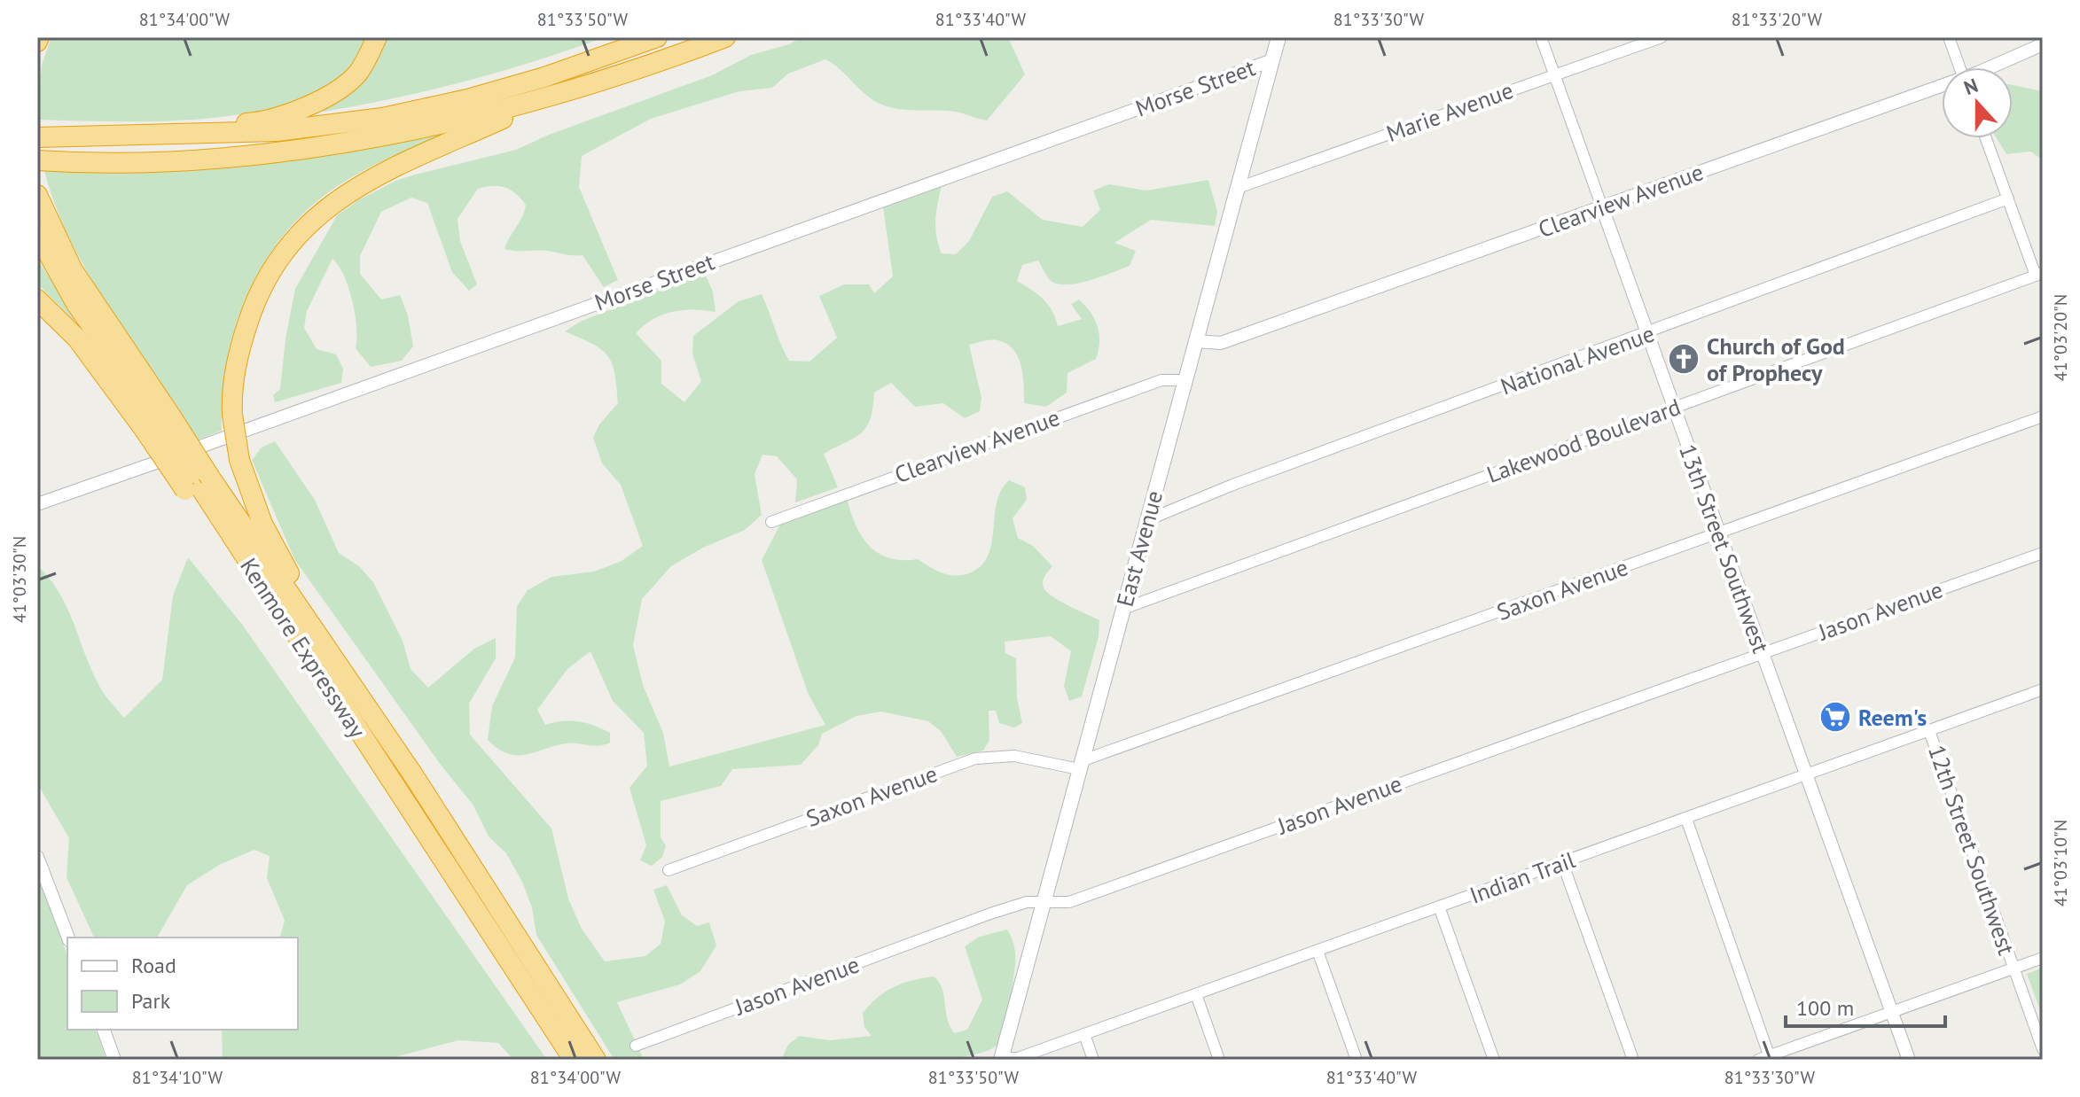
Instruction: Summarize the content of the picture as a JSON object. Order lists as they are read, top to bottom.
{
  "streets": {
    "highway": ["Kenmore Expressway"],
    "main road": ["East Avenue"],
    "street": [
      "Morse Street",
      "Marie Avenue",
      "Clearview Avenue",
      "National Avenue",
      "Lakewood Boulevard",
      "13th Street Southwest",
      "Saxon Avenue",
      "Jason Avenue",
      "12th Street Southwest",
      "Indian Trail"
    ]
  },
  "crossings": [
    ["Morse Street", "East Avenue"],
    ["Marie Avenue", "East Avenue"],
    ["Marie Avenue", "13th Street Southwest"],
    ["Clearview Avenue", "East Avenue"],
    ["Clearview Avenue", "13th Street Southwest"],
    ["National Avenue", "East Avenue"],
    ["National Avenue", "13th Street Southwest"],
    ["Lakewood Boulevard", "East Avenue"],
    ["Lakewood Boulevard", "13th Street Southwest"],
    ["East Avenue", "Saxon Avenue"],
    ["East Avenue", "Jason Avenue"],
    ["East Avenue", "Indian Trail"],
    ["13th Street Southwest", "Saxon Avenue"],
    ["13th Street Southwest", "Jason Avenue"],
    ["13th Street Southwest", "Indian Trail"],
    ["12th Street Southwest", "Indian Trail"]
  ],
  "places": {
    "church": ["Church of God of Prophecy"],
    "supermarket": ["Reem's"]
  },
  "legend": ["Road", "Park"],
  "scale_bar": "100 m",
  "north": "top",
  "coordinates": [
    "81°34'00\"W",
    "81°33'50\"W",
    "81°33'40\"W",
    "81°33'30\"W",
    "81°33'20\"W",
    "41°03'20\"N",
    "41°03'30\"N",
    "41°03'10\"N",
    "81°34'10\"W"
  ]
}
